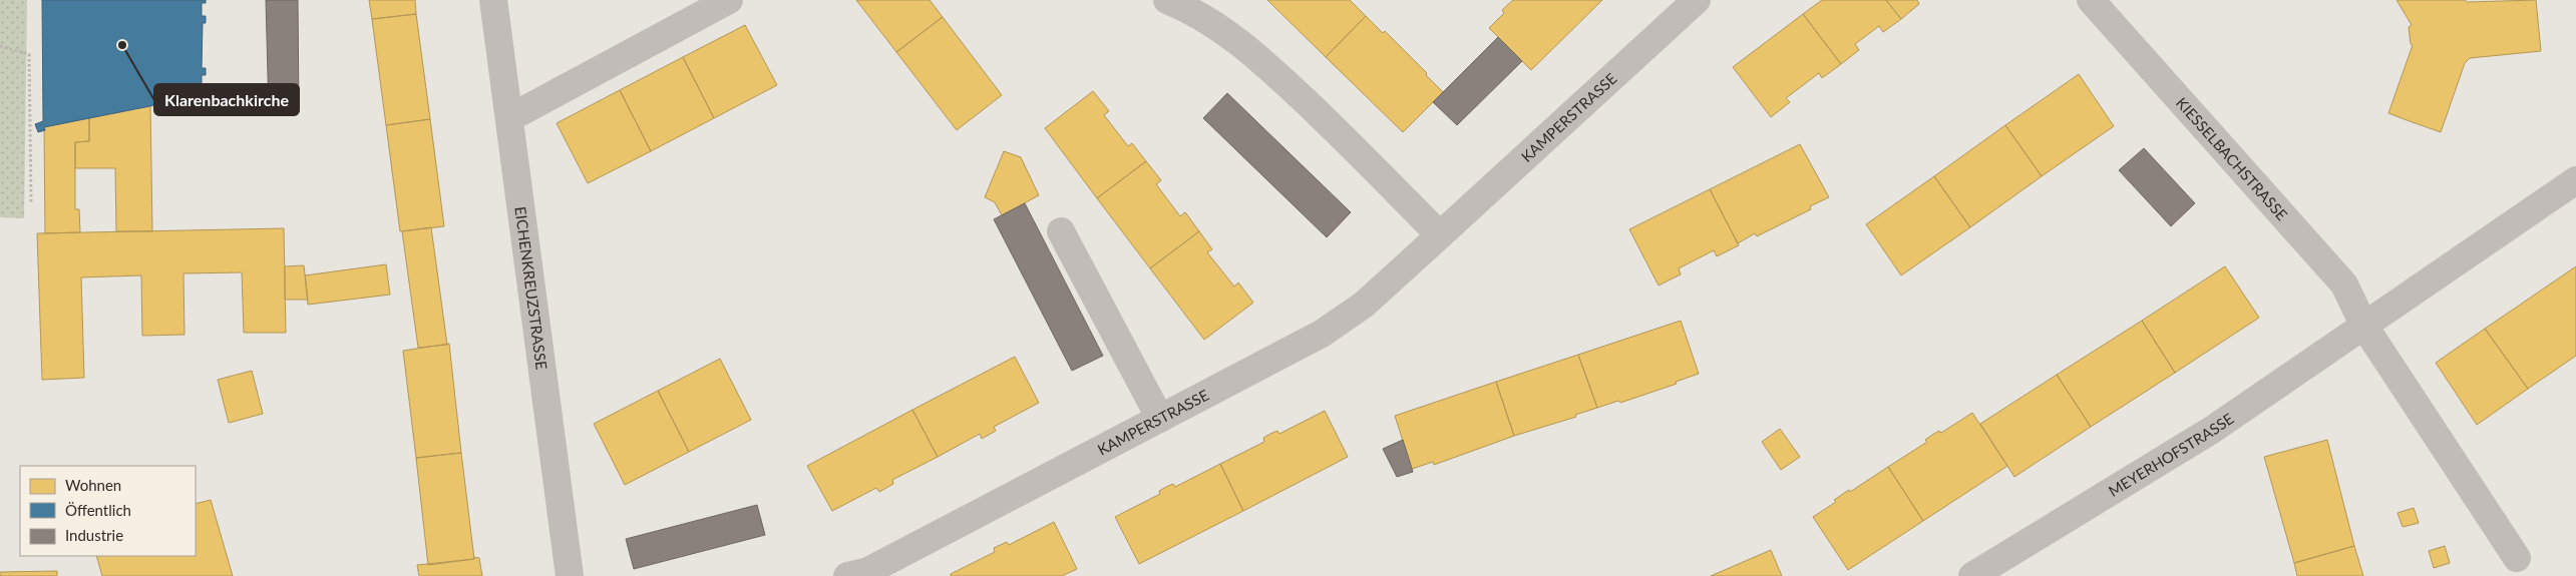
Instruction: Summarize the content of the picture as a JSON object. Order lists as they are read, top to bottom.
{
  "streets": {
    "street": [
      "KAMPERSTRASSE",
      "KIESSELBACHSTRASSE",
      "EICHENKREUZSTRASSE",
      "MEYERHOFSTRASSE"
    ]
  },
  "crossings": [
    ["KIESSELBACHSTRASSE", "MEYERHOFSTRASSE"]
  ],
  "places": ["Klarenbachkirche"],
  "legend": ["Wohnen", "Öffentlich", "Industrie"]
}
